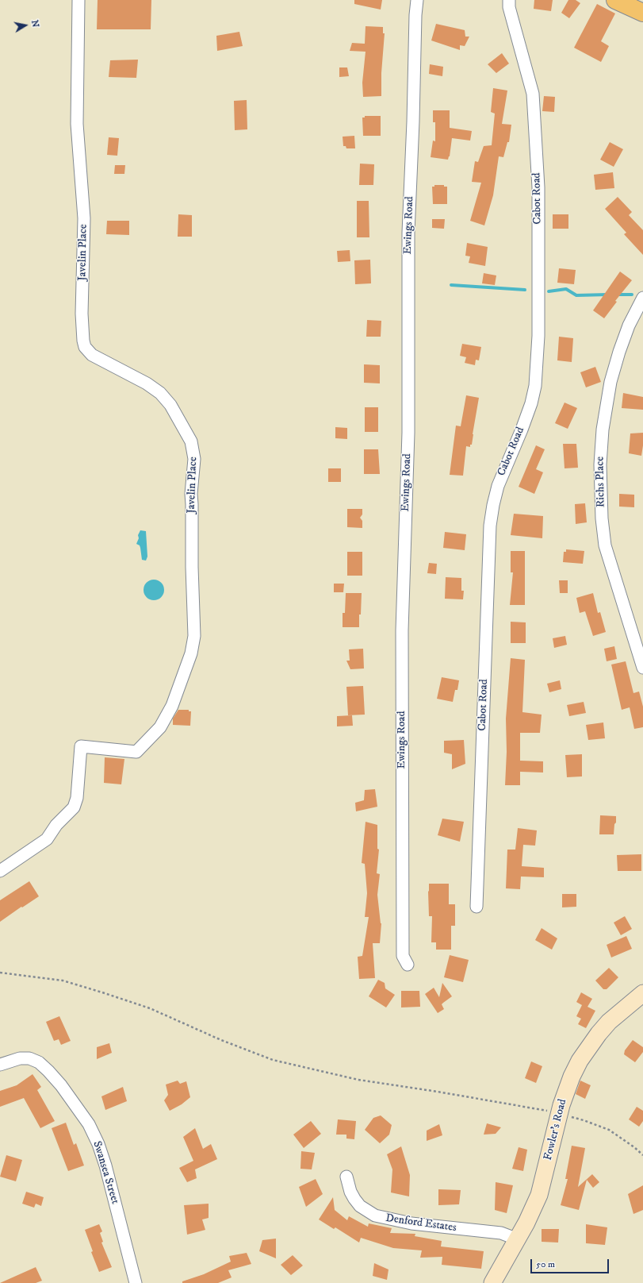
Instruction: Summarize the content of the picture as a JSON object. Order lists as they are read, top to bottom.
{
  "streets": {
    "street": [
      "Cabot Road",
      "Ewings Road",
      "Javelin Place",
      "Richs Place",
      "Fowler's Road",
      "Swansea Street",
      "Denford Estates"
    ]
  },
  "crossings": [
    ["Fowler's Road", "Denford Estates"]
  ],
  "scale_bar": "50 m",
  "north": "right"
}
